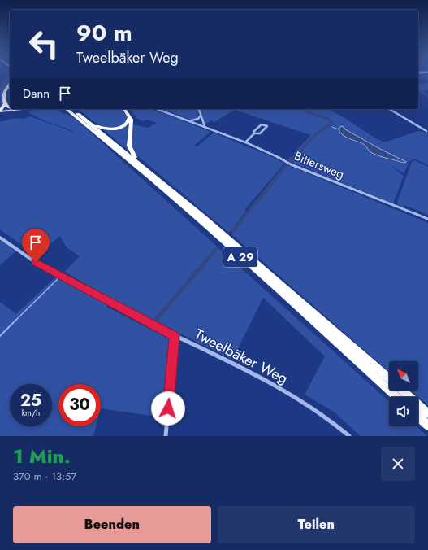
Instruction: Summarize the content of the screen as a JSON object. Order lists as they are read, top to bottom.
{
  "streets": {
    "highway": ["A 29"],
    "street": ["Bittersweg", "Tweelbäker Weg"]
  },
  "north": "top left",
  "page": {
    "turn": ["90 m", "Tweelbäker Weg"],
    "then": "Dann",
    "speed": "25 km/h",
    "limit": "30",
    "heading": ["1 Min.", "370 m · 13:57"],
    "buttons": ["Beenden", "Teilen"]
  }
}
